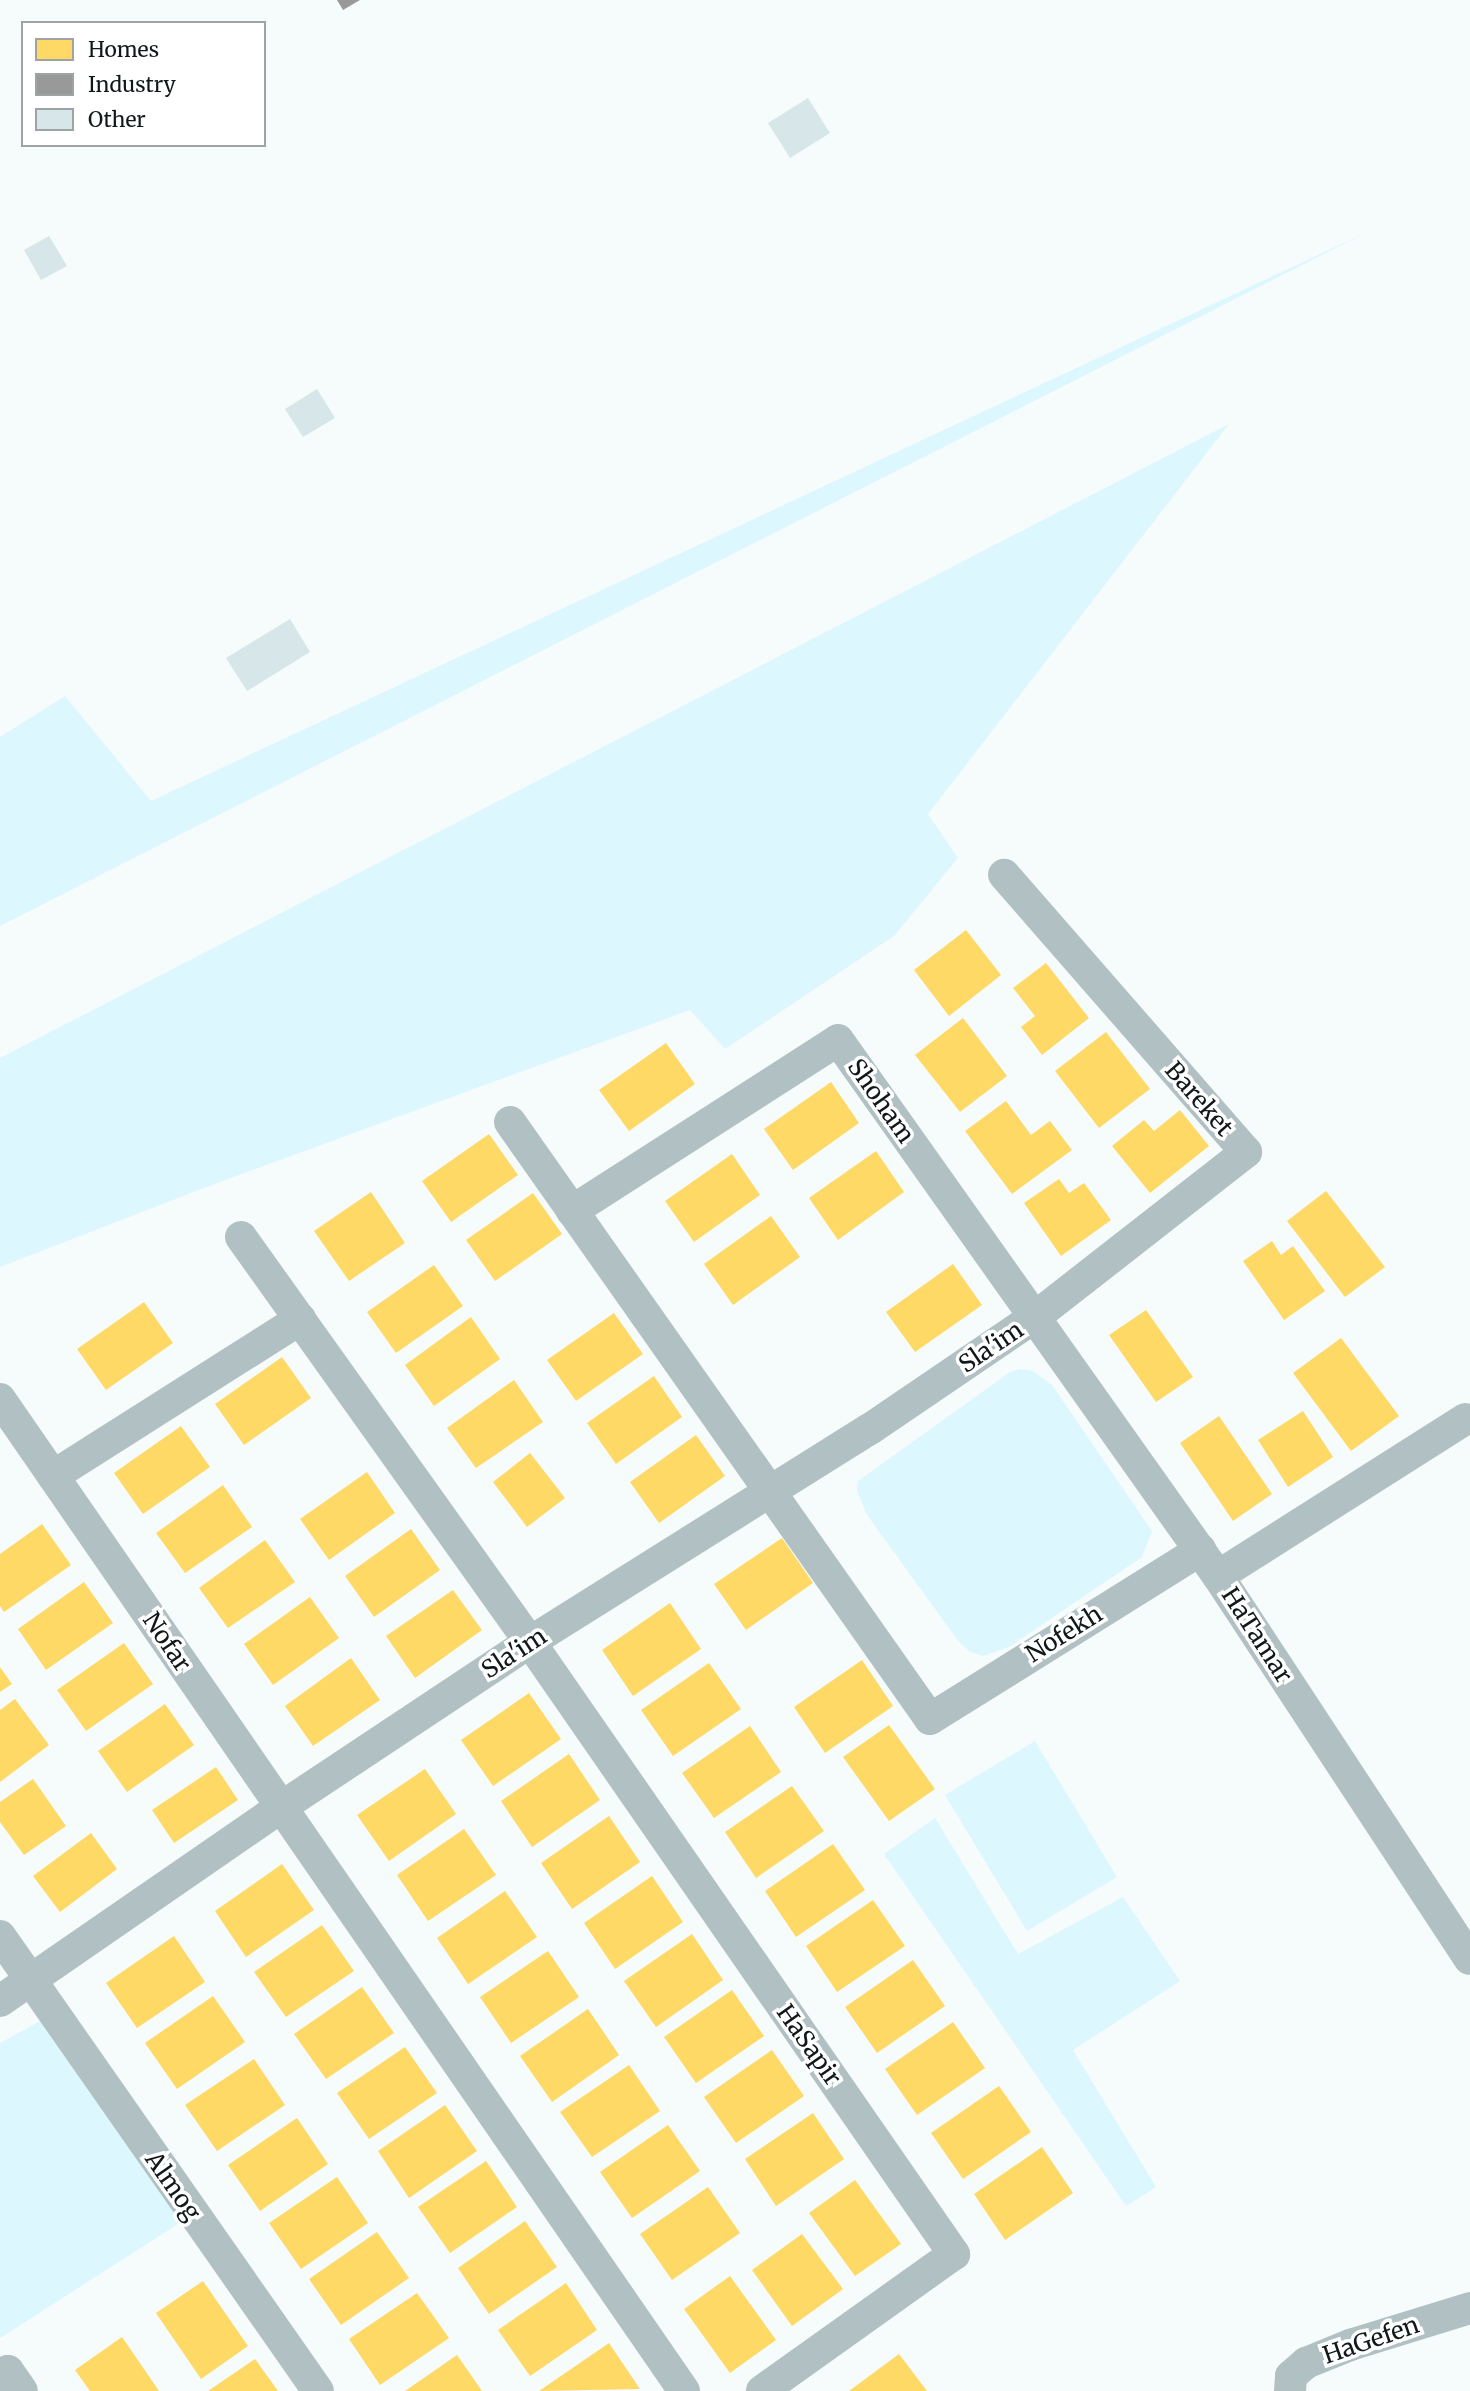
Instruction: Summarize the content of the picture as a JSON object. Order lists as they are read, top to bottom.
{
  "streets": {
    "street": [
      "Bareket",
      "Shoham",
      "Sla'im",
      "Nofekh",
      "HaTamar",
      "Nofar",
      "HaSapir",
      "Almog",
      "HaGefen"
    ]
  },
  "crossings": [
    ["Bareket", "Shoham"],
    ["Bareket", "Sla'im"],
    ["Bareket", "HaTamar"],
    ["Shoham", "Sla'im"],
    ["Shoham", "HaTamar"],
    ["Sla'im", "Nofekh"],
    ["Sla'im", "HaTamar"],
    ["Sla'im", "Nofar"],
    ["Sla'im", "HaSapir"],
    ["Sla'im", "Almog"],
    ["Nofekh", "HaTamar"]
  ],
  "legend": ["Homes", "Industry", "Other"]
}
